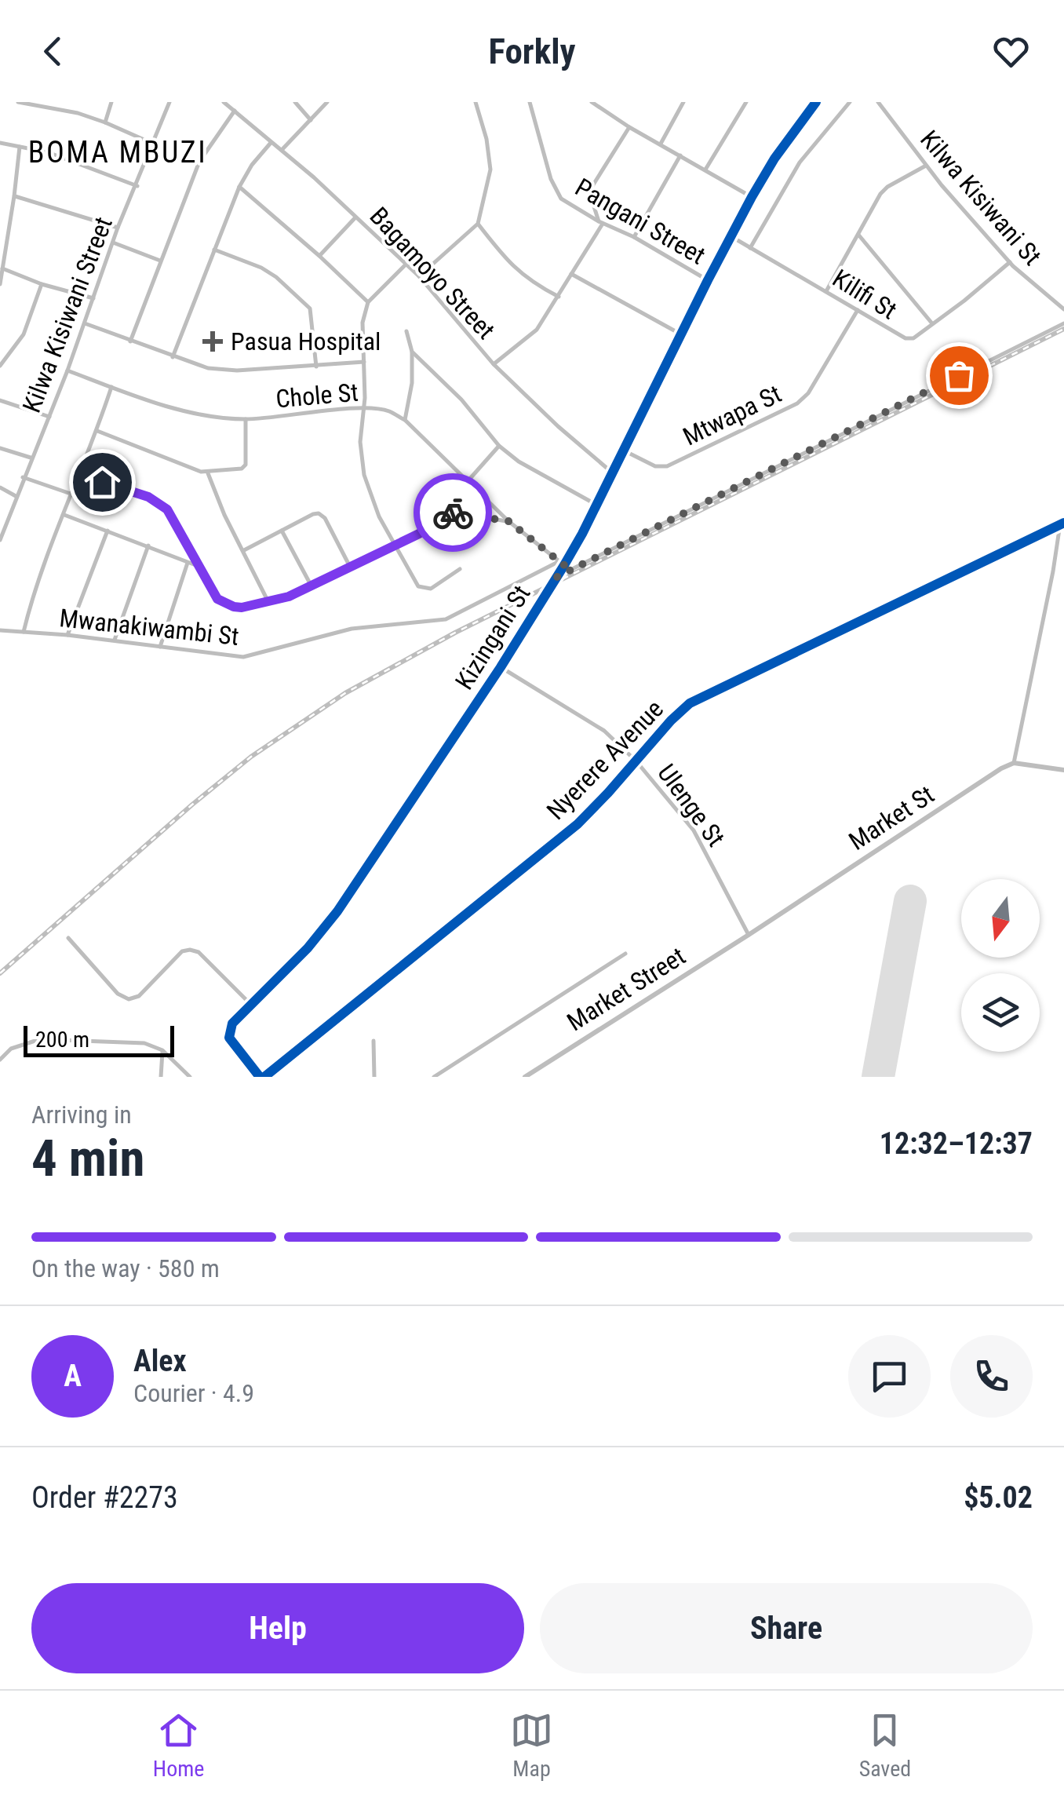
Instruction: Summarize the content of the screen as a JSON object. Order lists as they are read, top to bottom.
{
  "streets": {
    "street": [
      "Kilwa Kisiwani St",
      "Pangani Street",
      "Bagamoyo Street",
      "Kilifi St",
      "Kilwa Kisiwani Street",
      "Chole St",
      "Mtwapa St",
      "Mwanakiwambi St",
      "Kizingani St",
      "Nyerere Avenue",
      "Ulenge St",
      "Market St",
      "Market Street"
    ]
  },
  "crossings": [
    ["Kilwa Kisiwani St", "Kilifi St"],
    ["Pangani Street", "Kizingani St"],
    ["Bagamoyo Street", "Kizingani St"],
    ["Kilifi St", "Mtwapa St"],
    ["Kilifi St", "Kizingani St"],
    ["Kilwa Kisiwani Street", "Chole St"],
    ["Chole St", "Mwanakiwambi St"],
    ["Chole St", "Kizingani St"],
    ["Mtwapa St", "Kizingani St"],
    ["Mwanakiwambi St", "Kizingani St"],
    ["Kizingani St", "Nyerere Avenue"],
    ["Kizingani St", "Ulenge St"],
    ["Nyerere Avenue", "Ulenge St"],
    ["Ulenge St", "Market St"],
    ["Ulenge St", "Market Street"],
    ["Market St", "Market Street"]
  ],
  "districts": ["BOMA MBUZI"],
  "places": {
    "health": ["Pasua Hospital"]
  },
  "scale_bar": "200 m",
  "north": "bottom",
  "page": {
    "header": "Forkly",
    "scale": "200 m",
    "heading": ["4 min", "Arriving in", "12:32–12:37"],
    "panel": [
      "Alex",
      "Courier · 4.9",
      "Order #2273",
      "$5.02"
    ],
    "bar": "On the way · 580 m",
    "round": "A",
    "buttons": ["Help", "Share"],
    "tabs": ["Home", "Map", "Saved"]
  }
}
